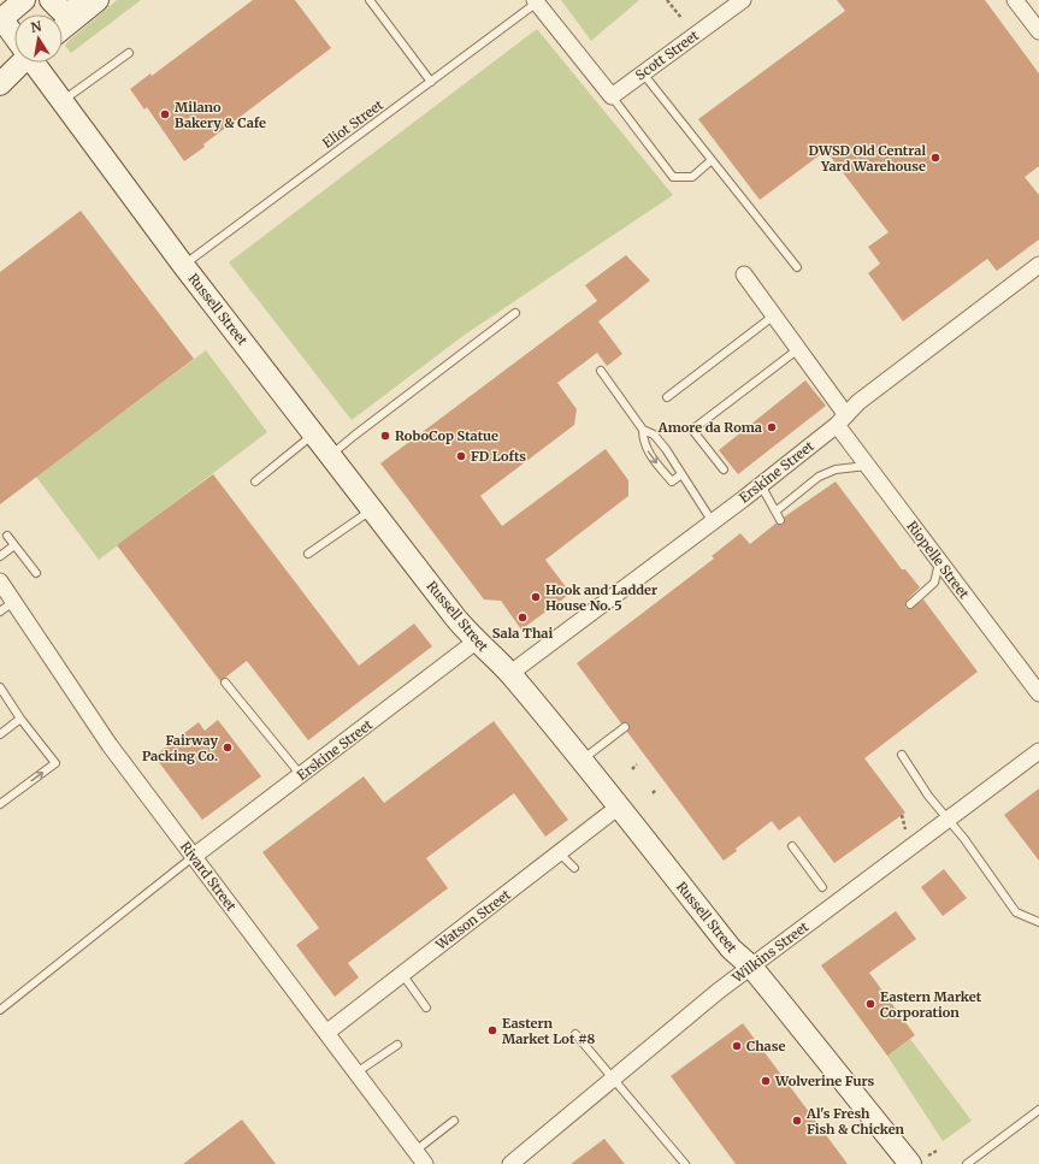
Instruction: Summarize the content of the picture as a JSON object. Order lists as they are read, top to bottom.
{
  "streets": {
    "street": [
      "Scott Street",
      "Russell Street",
      "Erskine Street",
      "Riopelle Street",
      "Rivard Street",
      "Watson Street",
      "Wilkins Street"
    ],
    "lane": ["Eliot Street"]
  },
  "crossings": [
    ["Eliot Street", "Russell Street"],
    ["Russell Street", "Erskine Street"],
    ["Russell Street", "Watson Street"],
    ["Russell Street", "Wilkins Street"],
    ["Erskine Street", "Riopelle Street"],
    ["Erskine Street", "Rivard Street"],
    ["Rivard Street", "Watson Street"]
  ],
  "places": [
    "Milano Bakery & Cafe",
    "DWSD Old Central Yard Warehouse",
    "Amore da Roma",
    "RoboCop Statue",
    "FD Lofts",
    "Hook and Ladder House No. 5",
    "Sala Thai",
    "Fairway Packing Co.",
    "Eastern Market Corporation",
    "Eastern Market Lot #8",
    "Chase",
    "Wolverine Furs",
    "Al's Fresh Fish & Chicken"
  ],
  "north": "top"
}
